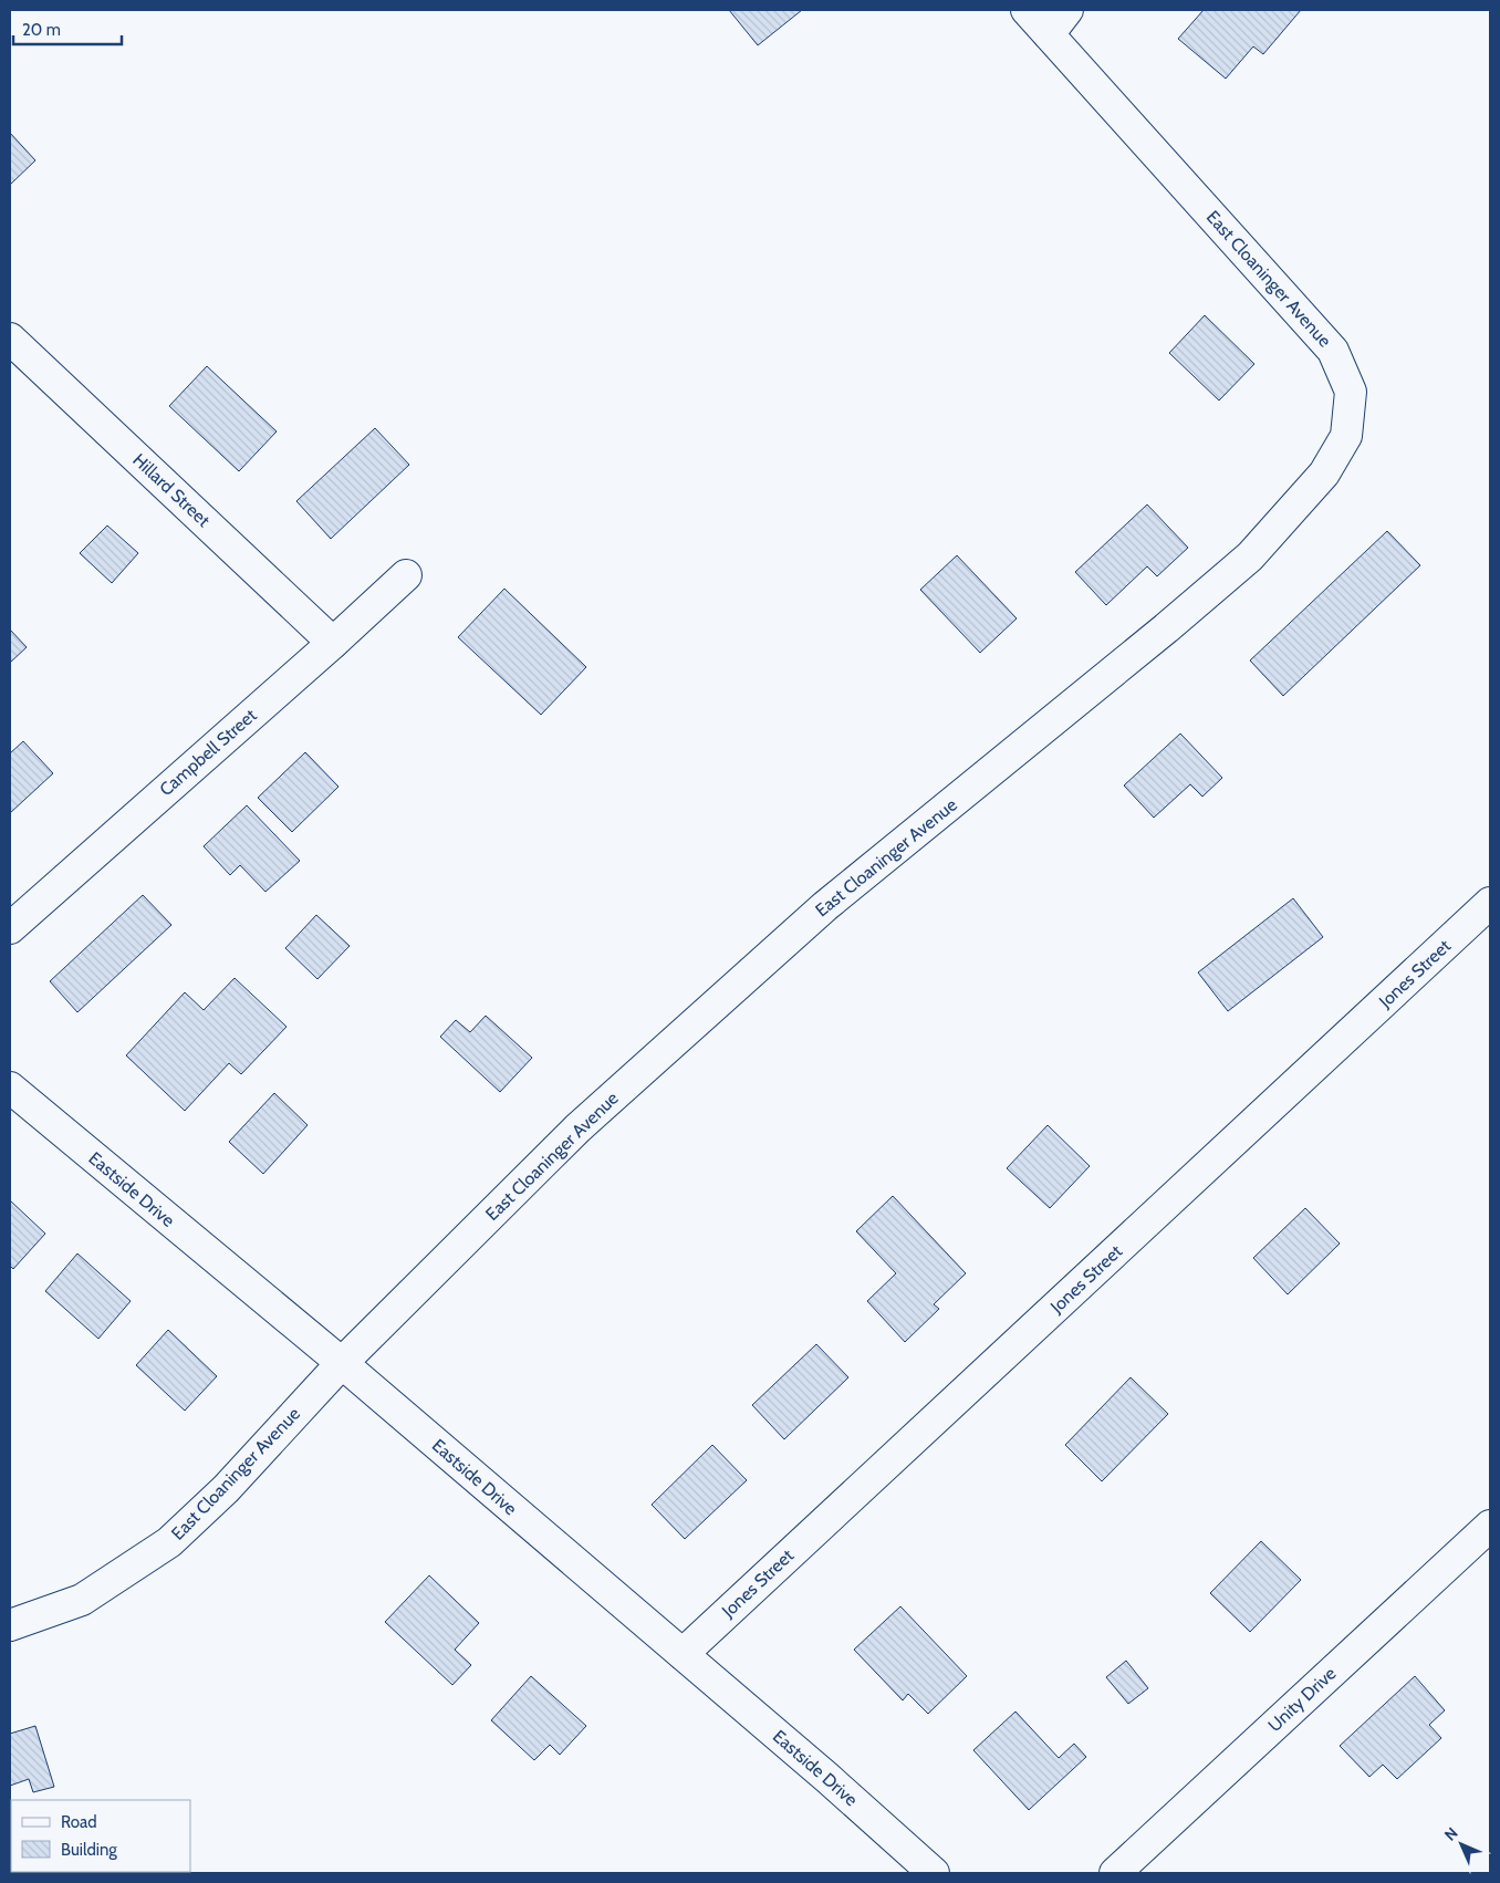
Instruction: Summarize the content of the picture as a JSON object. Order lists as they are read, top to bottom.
{
  "streets": {
    "street": [
      "East Cloaninger Avenue",
      "Hillard Street",
      "Campbell Street",
      "Jones Street",
      "Eastside Drive",
      "Unity Drive"
    ]
  },
  "crossings": [
    ["East Cloaninger Avenue", "Eastside Drive"],
    ["Hillard Street", "Campbell Street"],
    ["Jones Street", "Eastside Drive"]
  ],
  "legend": ["Road", "Building"],
  "scale_bar": "20 m",
  "north": "top left"
}
